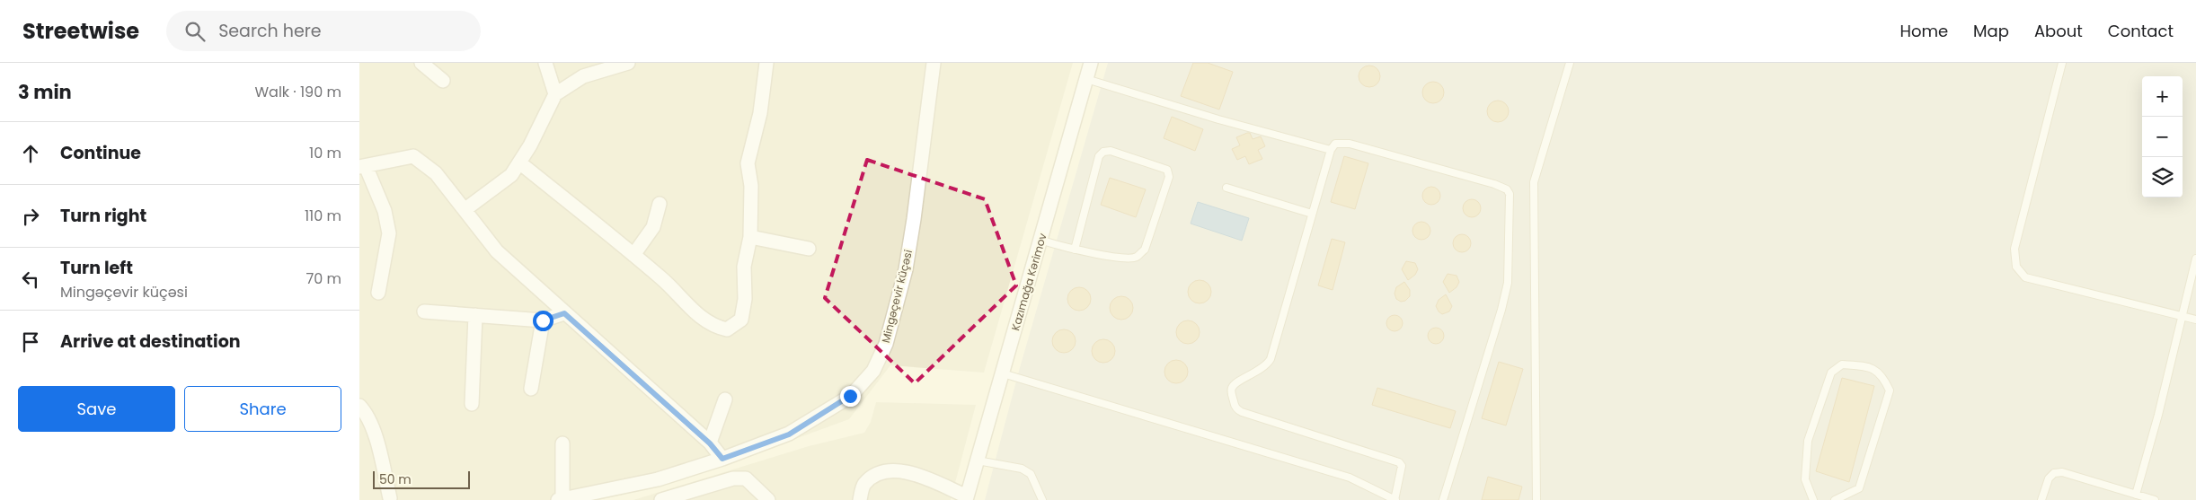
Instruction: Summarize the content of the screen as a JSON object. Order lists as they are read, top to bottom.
{
  "streets": {
    "street": ["Kazımağa Kərimov", "Mingəçevir küçəsi"]
  },
  "scale_bar": "50 m",
  "page": {
    "header": "Streetwise",
    "search": "Search here",
    "nav": [
      "Home",
      "Map",
      "About",
      "Contact"
    ],
    "heading": ["3 min", "Walk · 190 m"],
    "map_buttons": ["+", "−"],
    "list": [
      ["Continue", "10 m"],
      ["Turn right", "110 m"],
      ["Turn left", "Mingəçevir küçəsi", "70 m"],
      "Arrive at destination"
    ],
    "buttons": ["Save", "Share"],
    "scale": "50 m"
  }
}
